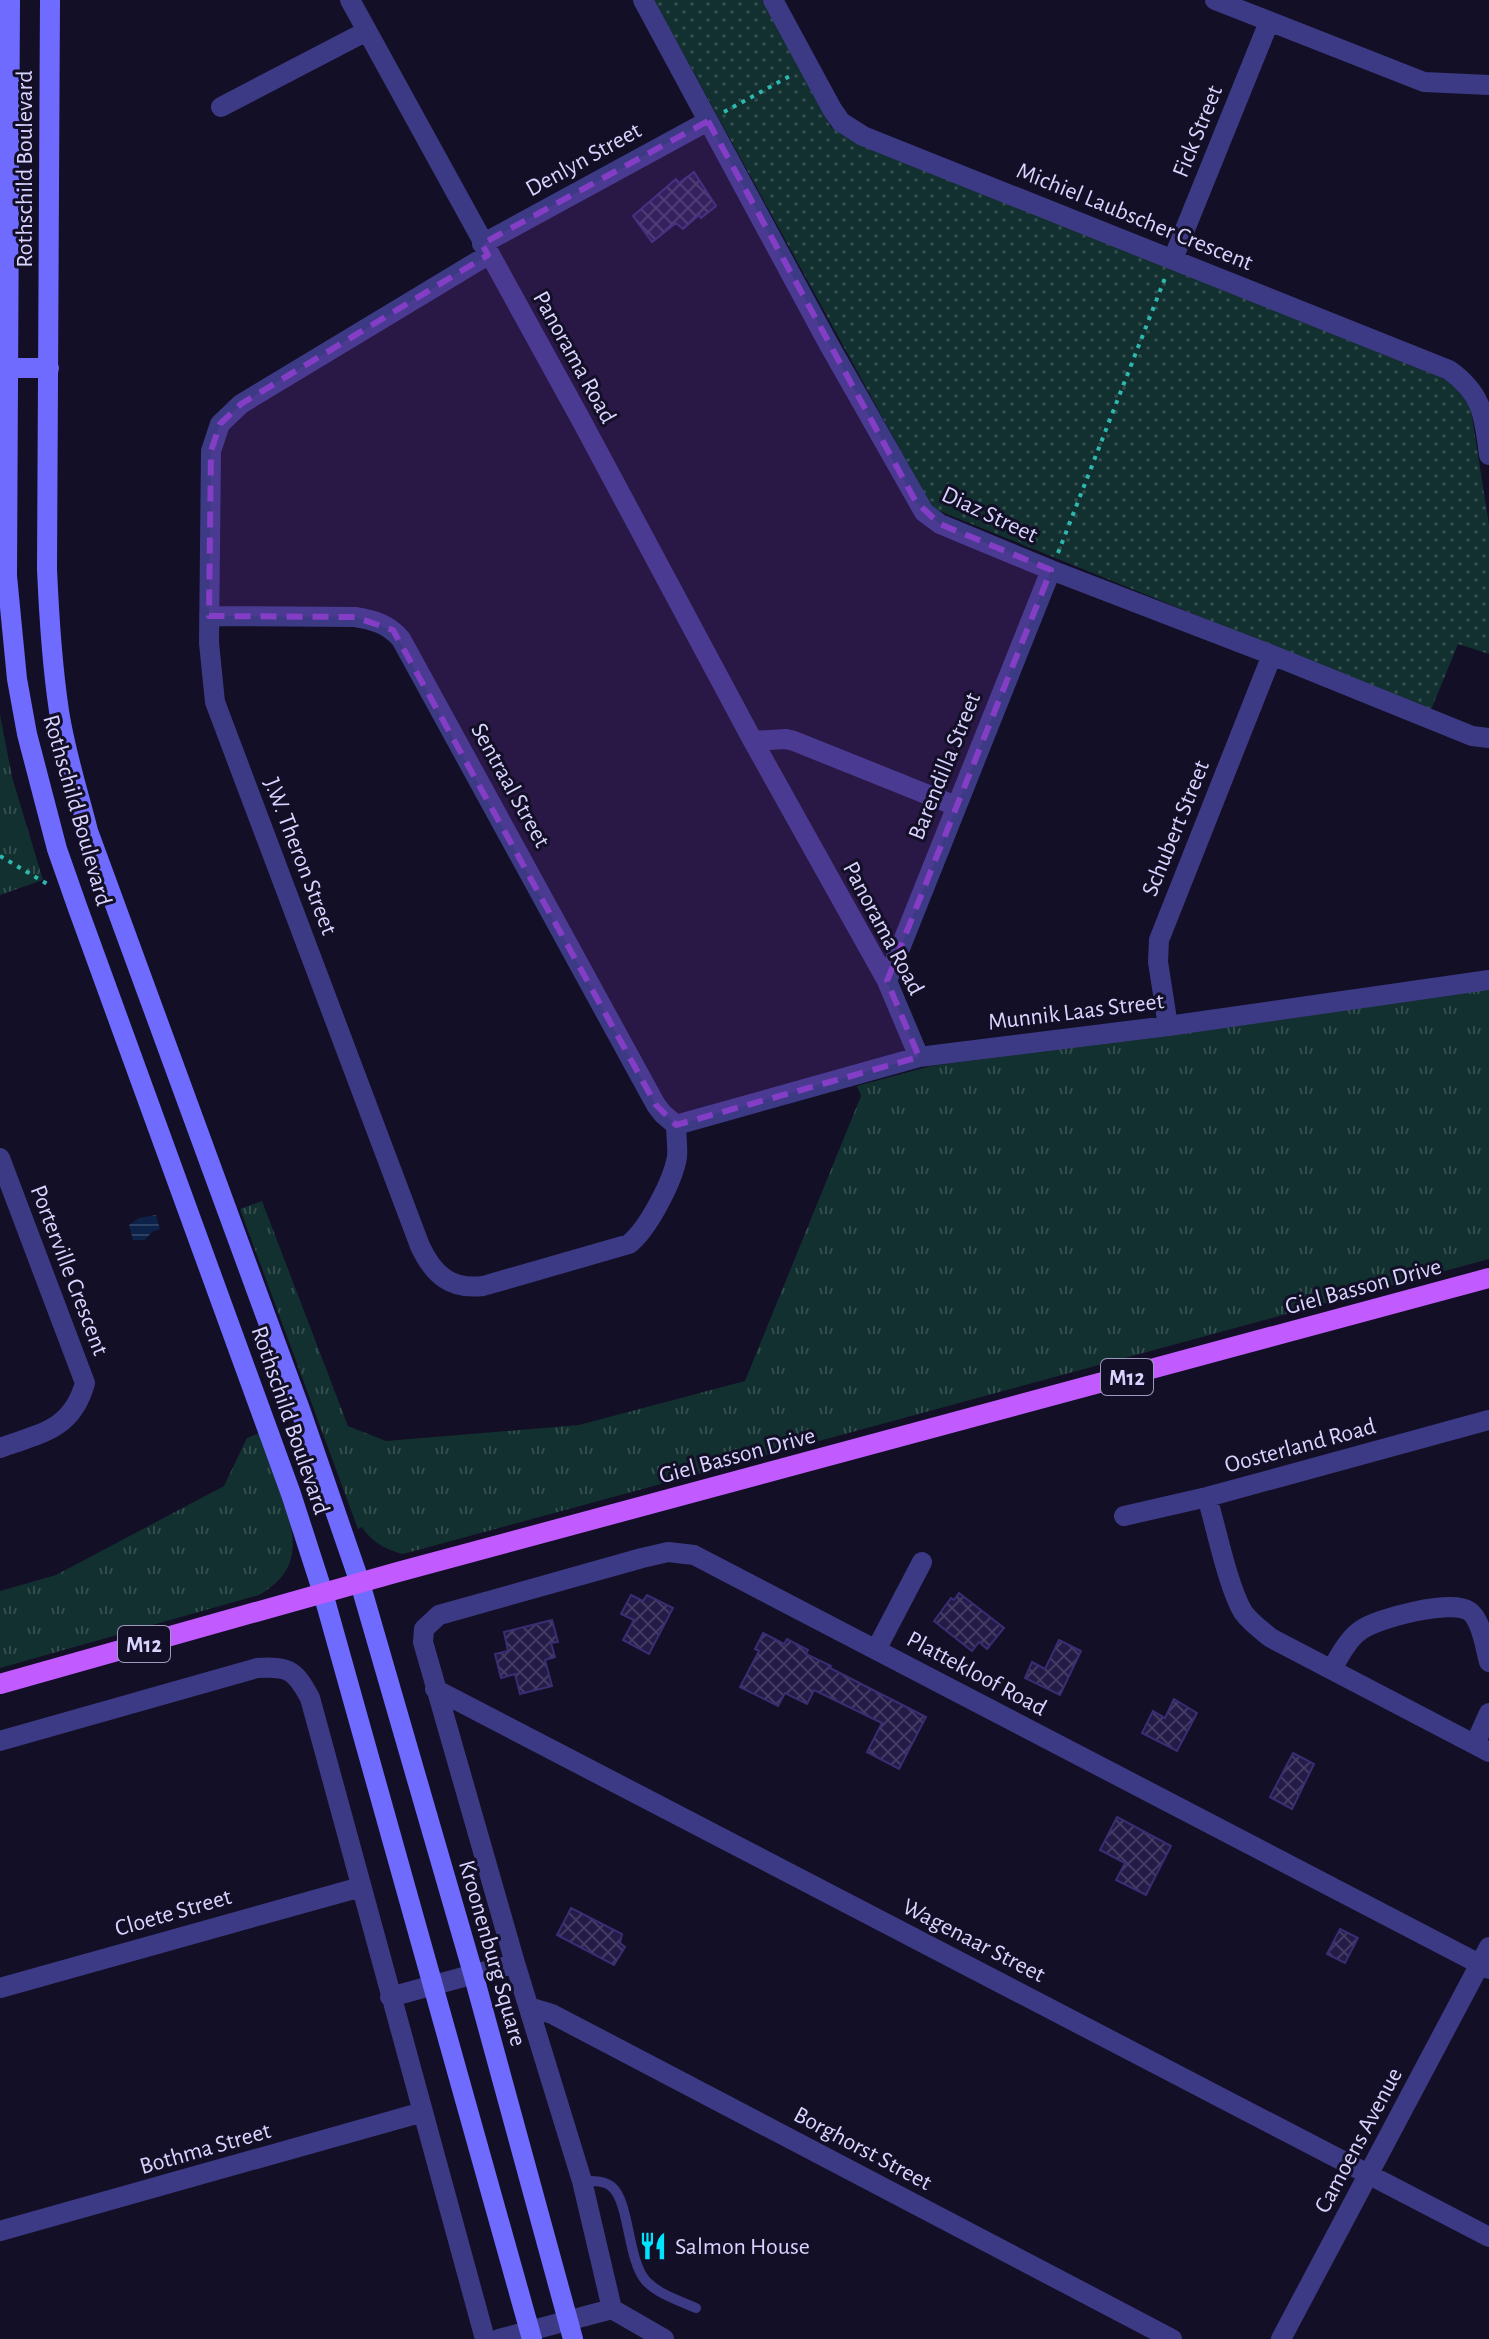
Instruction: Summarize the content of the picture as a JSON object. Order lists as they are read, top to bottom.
{
  "streets": {
    "main road": ["Giel Basson Drive", "M12"],
    "street": [
      "Fick Street",
      "Denlyn Street",
      "Rothschild Boulevard",
      "Michiel Laubscher Crescent",
      "Panorama Road",
      "Diaz Street",
      "Barendilla Street",
      "Sentraal Street",
      "Schubert Street",
      "J.W. Theron Street",
      "Munnik Laas Street",
      "Porterville Crescent",
      "Oosterland Road",
      "Plattekloof Road",
      "Cloete Street",
      "Wagenaar Street",
      "Kroonenburg Square",
      "Camoens Avenue",
      "Bothma Street",
      "Borghorst Street"
    ]
  },
  "crossings": [
    ["Fick Street", "Michiel Laubscher Crescent"],
    ["Denlyn Street", "Panorama Road"],
    ["Denlyn Street", "Diaz Street"],
    ["Denlyn Street", "J.W. Theron Street"],
    ["Rothschild Boulevard", "Giel Basson Drive"],
    ["Rothschild Boulevard", "Kroonenburg Square"],
    ["Panorama Road", "Barendilla Street"],
    ["Panorama Road", "J.W. Theron Street"],
    ["Panorama Road", "Munnik Laas Street"],
    ["Diaz Street", "Barendilla Street"],
    ["Diaz Street", "Schubert Street"],
    ["Sentraal Street", "J.W. Theron Street"],
    ["Sentraal Street", "Munnik Laas Street"],
    ["Schubert Street", "Munnik Laas Street"],
    ["J.W. Theron Street", "Munnik Laas Street"],
    ["Giel Basson Drive", "Kroonenburg Square"],
    ["Plattekloof Road", "Kroonenburg Square"],
    ["Plattekloof Road", "Camoens Avenue"],
    ["Wagenaar Street", "Kroonenburg Square"],
    ["Wagenaar Street", "Camoens Avenue"],
    ["Kroonenburg Square", "Borghorst Street"]
  ],
  "places": {
    "restaurant": ["Salmon House"]
  }
}
